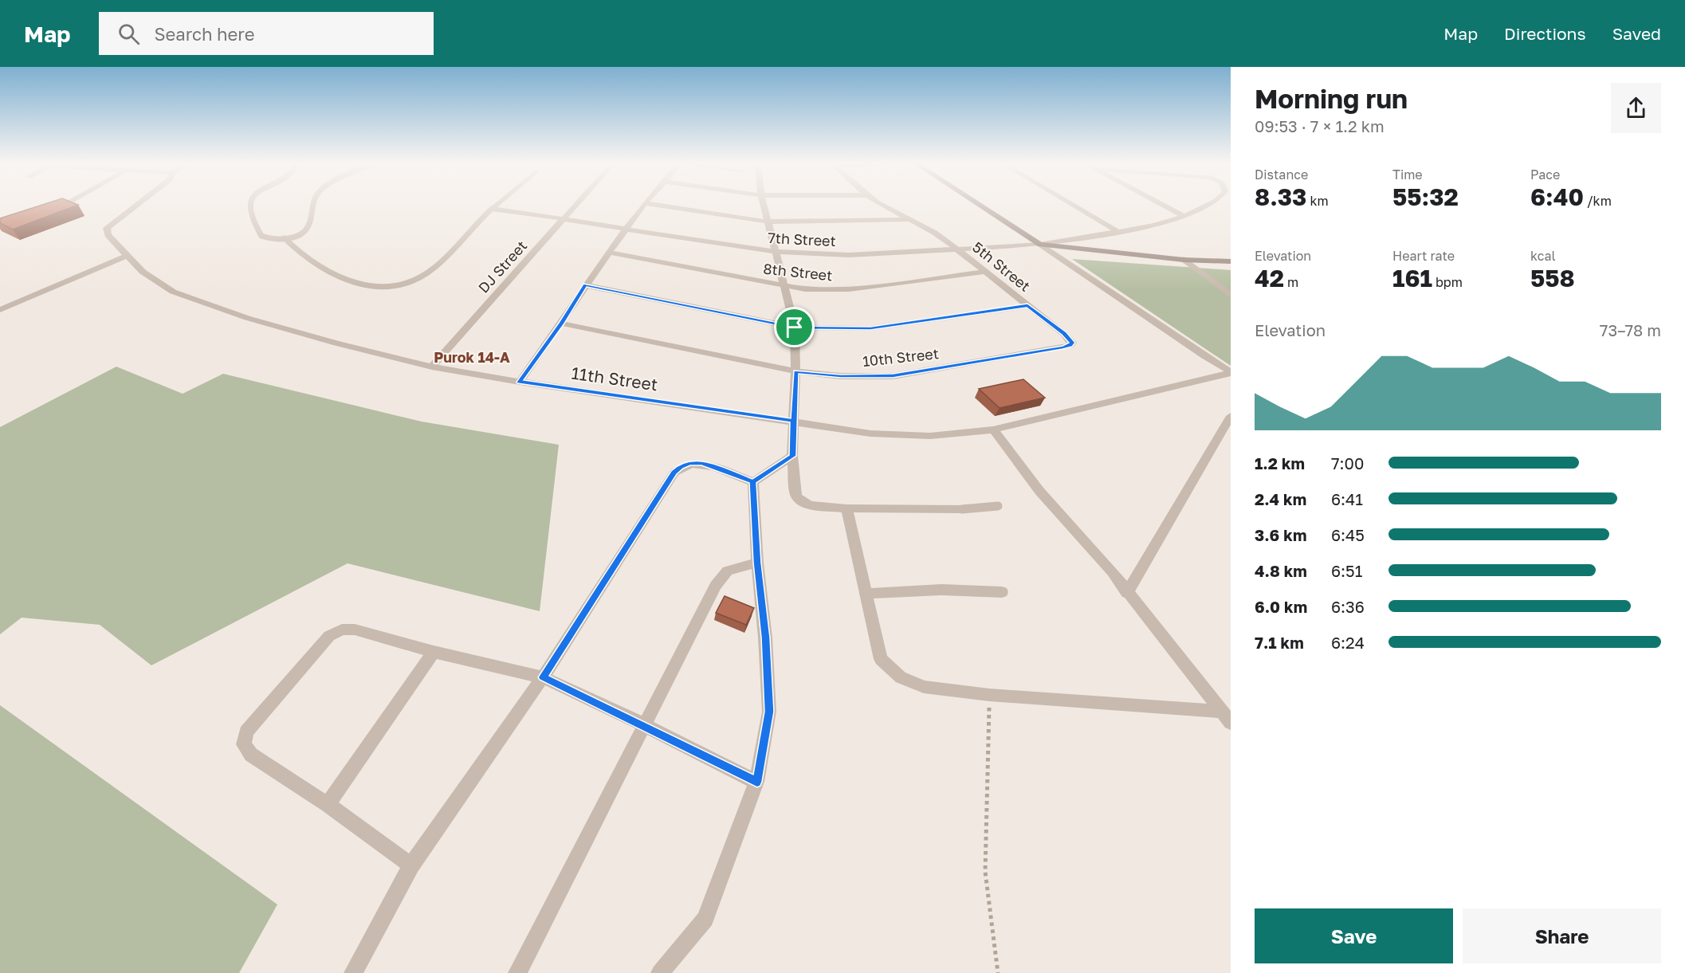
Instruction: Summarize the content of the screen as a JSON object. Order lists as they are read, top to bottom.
{
  "streets": {
    "street": [
      "7th Street",
      "DJ Street",
      "5th Street",
      "8th Street",
      "10th Street",
      "11th Street"
    ]
  },
  "crossings": [
    ["7th Street", "DJ Street"],
    ["7th Street", "5th Street"],
    ["DJ Street", "11th Street"],
    ["5th Street", "8th Street"],
    ["5th Street", "10th Street"]
  ],
  "districts": ["Purok 14-A"],
  "page": {
    "header": "Map",
    "search": "Search here",
    "nav": ["Map", "Directions", "Saved"],
    "heading": ["Morning run", "09:53 · 7 × 1.2 km"],
    "stats": [
      ["Distance", "8.33 km"],
      ["Time", "55:32"],
      ["Pace", "6:40 /km"],
      ["Elevation", "42 m"],
      ["Heart rate", "161 bpm"],
      ["kcal", "558"]
    ],
    "chart": ["Elevation", "73–78 m"],
    "list": [
      {
        "name": "1.2 km",
        "note": "7:00"
      },
      {
        "name": "2.4 km",
        "note": "6:41"
      },
      {
        "name": "3.6 km",
        "note": "6:45"
      },
      {
        "name": "4.8 km",
        "note": "6:51"
      },
      {
        "name": "6.0 km",
        "note": "6:36"
      },
      {
        "name": "7.1 km",
        "note": "6:24"
      }
    ],
    "buttons": ["Save", "Share"]
  }
}
